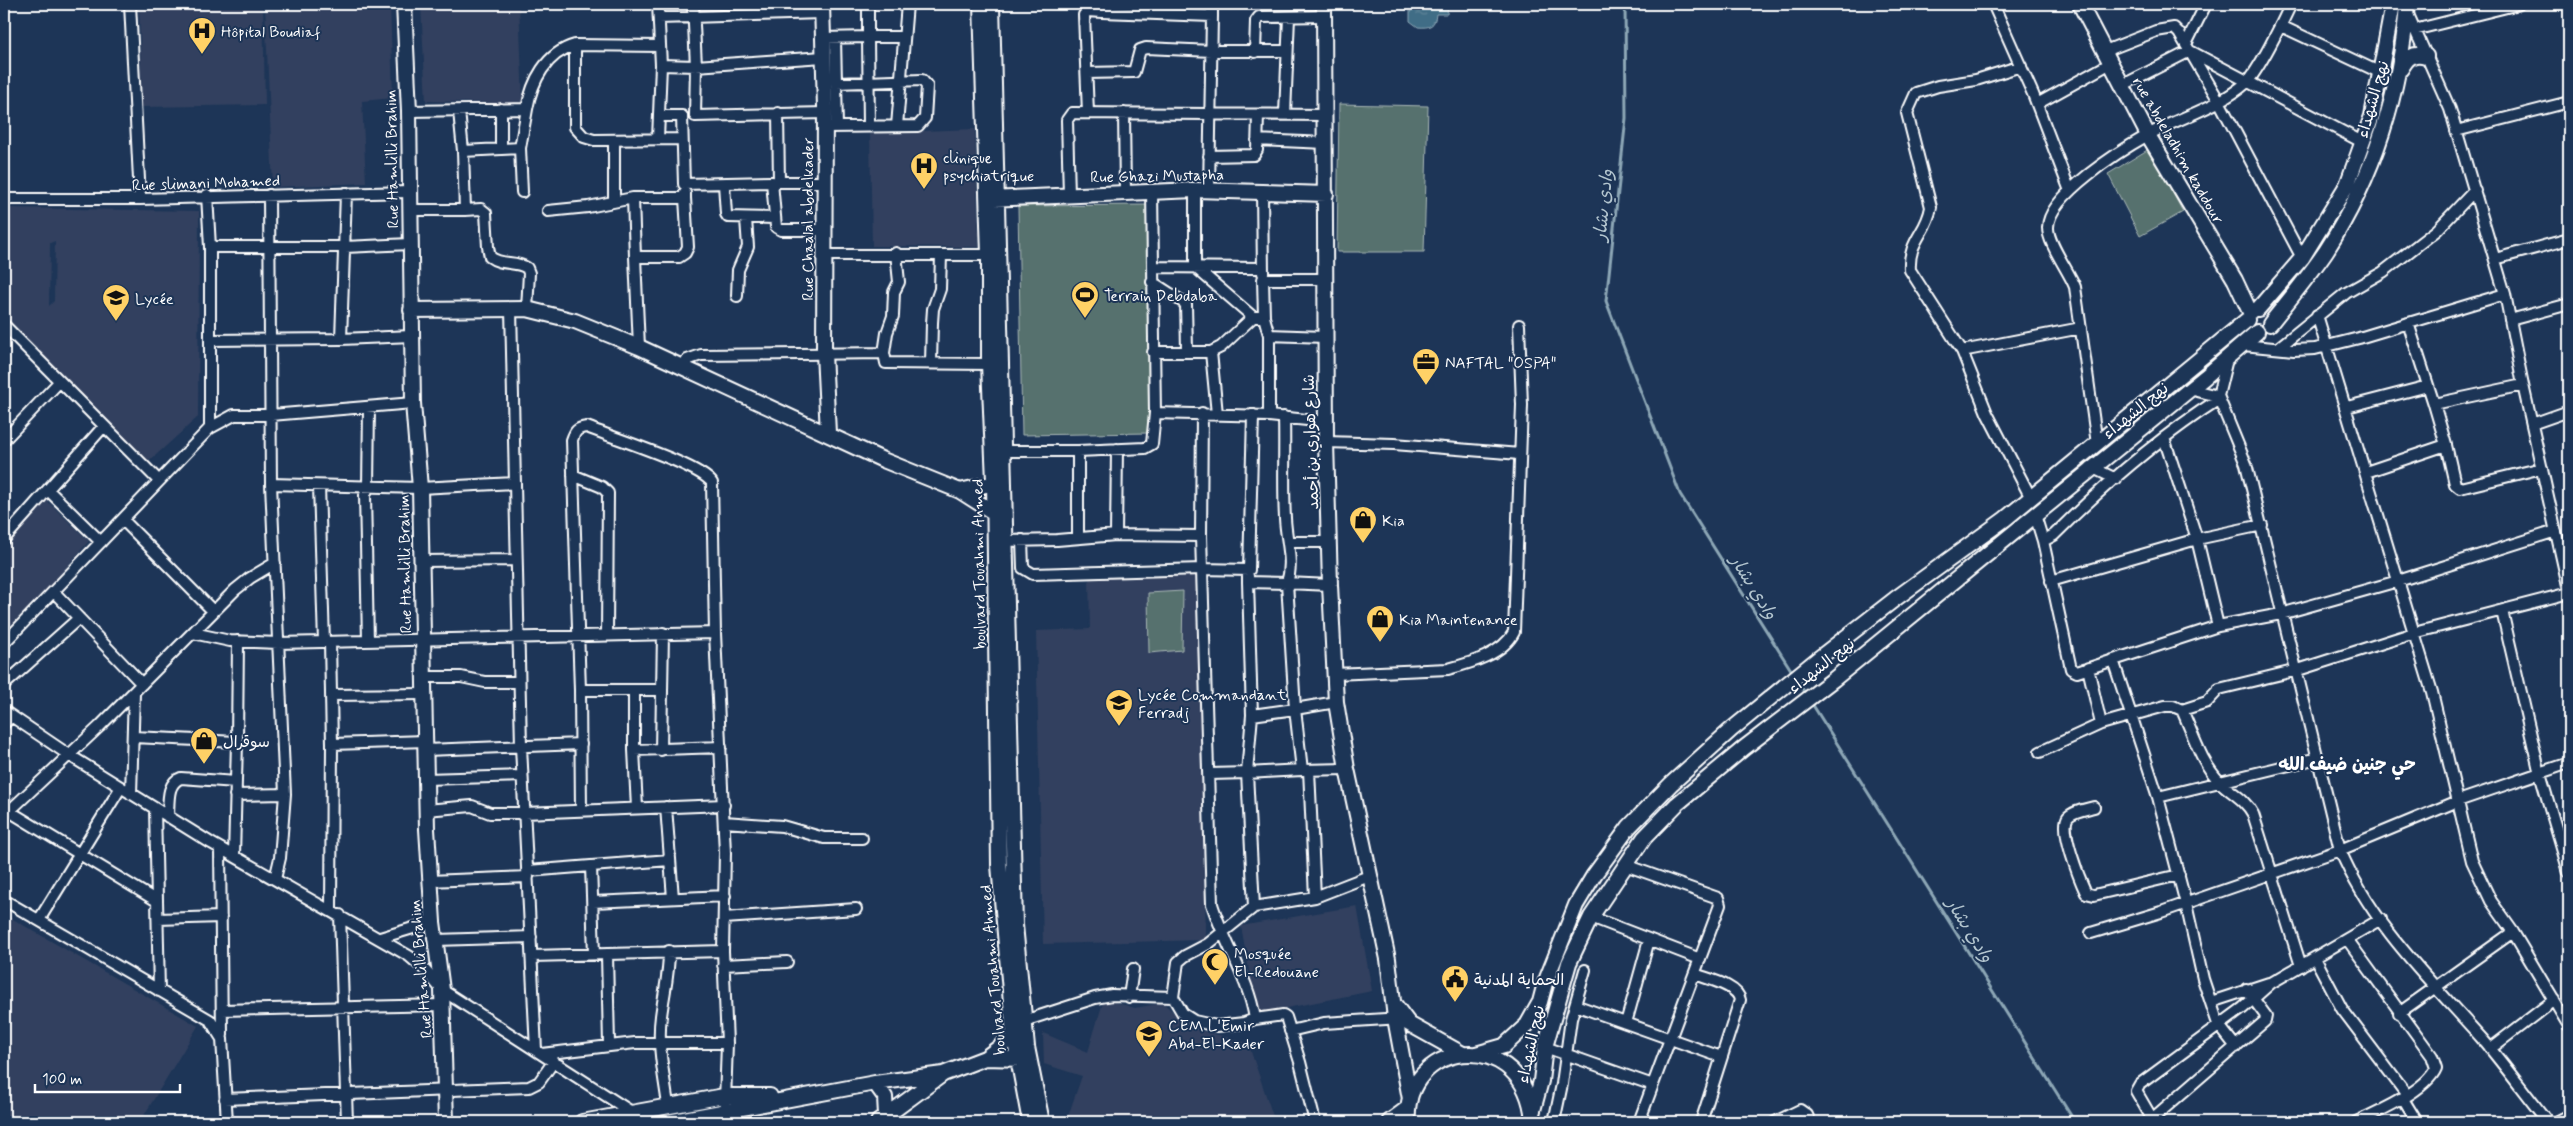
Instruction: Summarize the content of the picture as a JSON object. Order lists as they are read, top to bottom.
{
  "streets": {
    "main road": [
      "نهج الشهداء",
      "rue abdeladhim kaddour",
      "Rue Hamlilli Brahim",
      "Rue Ghazi Mustapha",
      "Rue Chaalal abdelkader",
      "شارع هواري بن أحمد",
      "boulvard Touahmi Ahmed"
    ],
    "street": ["Rue slimani Mohamed"]
  },
  "crossings": [
    ["نهج الشهداء", "rue abdeladhim kaddour"],
    ["Rue Hamlilli Brahim", "Rue slimani Mohamed"],
    ["Rue Ghazi Mustapha", "شارع هواري بن أحمد"],
    ["Rue Ghazi Mustapha", "boulvard Touahmi Ahmed"]
  ],
  "districts": ["حي جنين ضيف الله"],
  "water": ["وادي بشار"],
  "places": {
    "hospital": ["Hôpital Boudiaf", "clinique psychiatrique"],
    "sports": ["Terrain Debdaba"],
    "school or university": ["Lycée", "Lycée Commandant Ferradj", "CEM L'Emir Abd-El-Kader"],
    "office": ["NAFTAL \"OSPA\""],
    "shop": ["Kia", "Kia Maintenance", "سوقرال"],
    "mosque": ["Mosquée El-Redouane"],
    "public building": ["الحماية المدنية"]
  },
  "scale_bar": "100 m"
}
